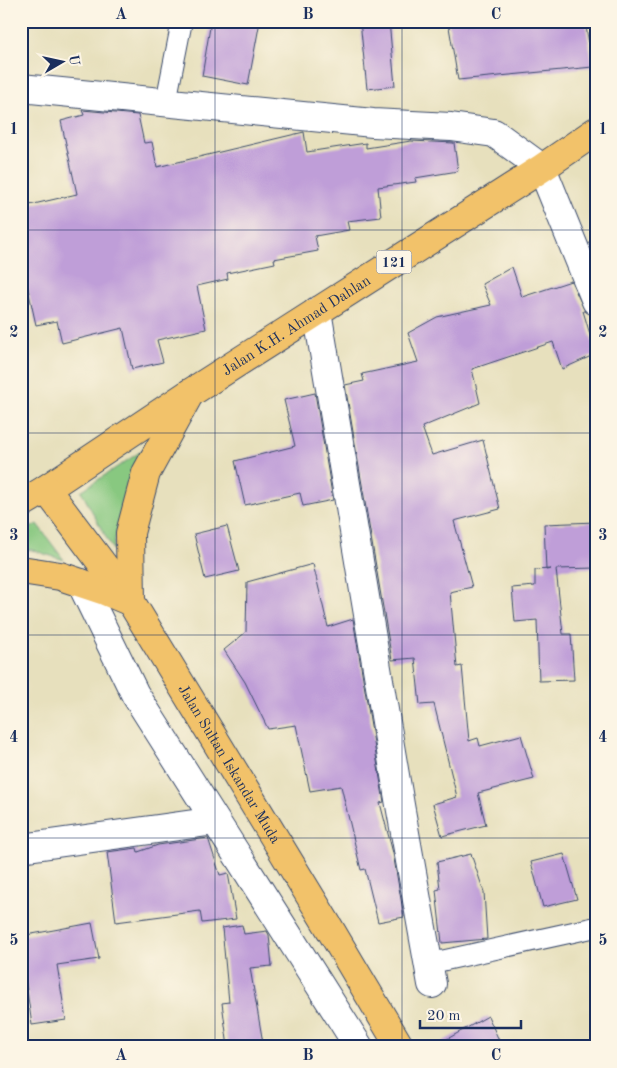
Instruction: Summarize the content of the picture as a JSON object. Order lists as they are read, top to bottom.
{
  "streets": {
    "main road": ["121", "Jalan K.H. Ahmad Dahlan", "Jalan Sultan Iskandar Muda"]
  },
  "crossings": [
    ["Jalan K.H. Ahmad Dahlan", "Jalan Sultan Iskandar Muda"]
  ],
  "scale_bar": "20 m",
  "north": "right",
  "grid": {
    "columns": ["A", "B", "C"],
    "rows": [
      "1",
      "2",
      "3",
      "4",
      "5"
    ]
  }
}
